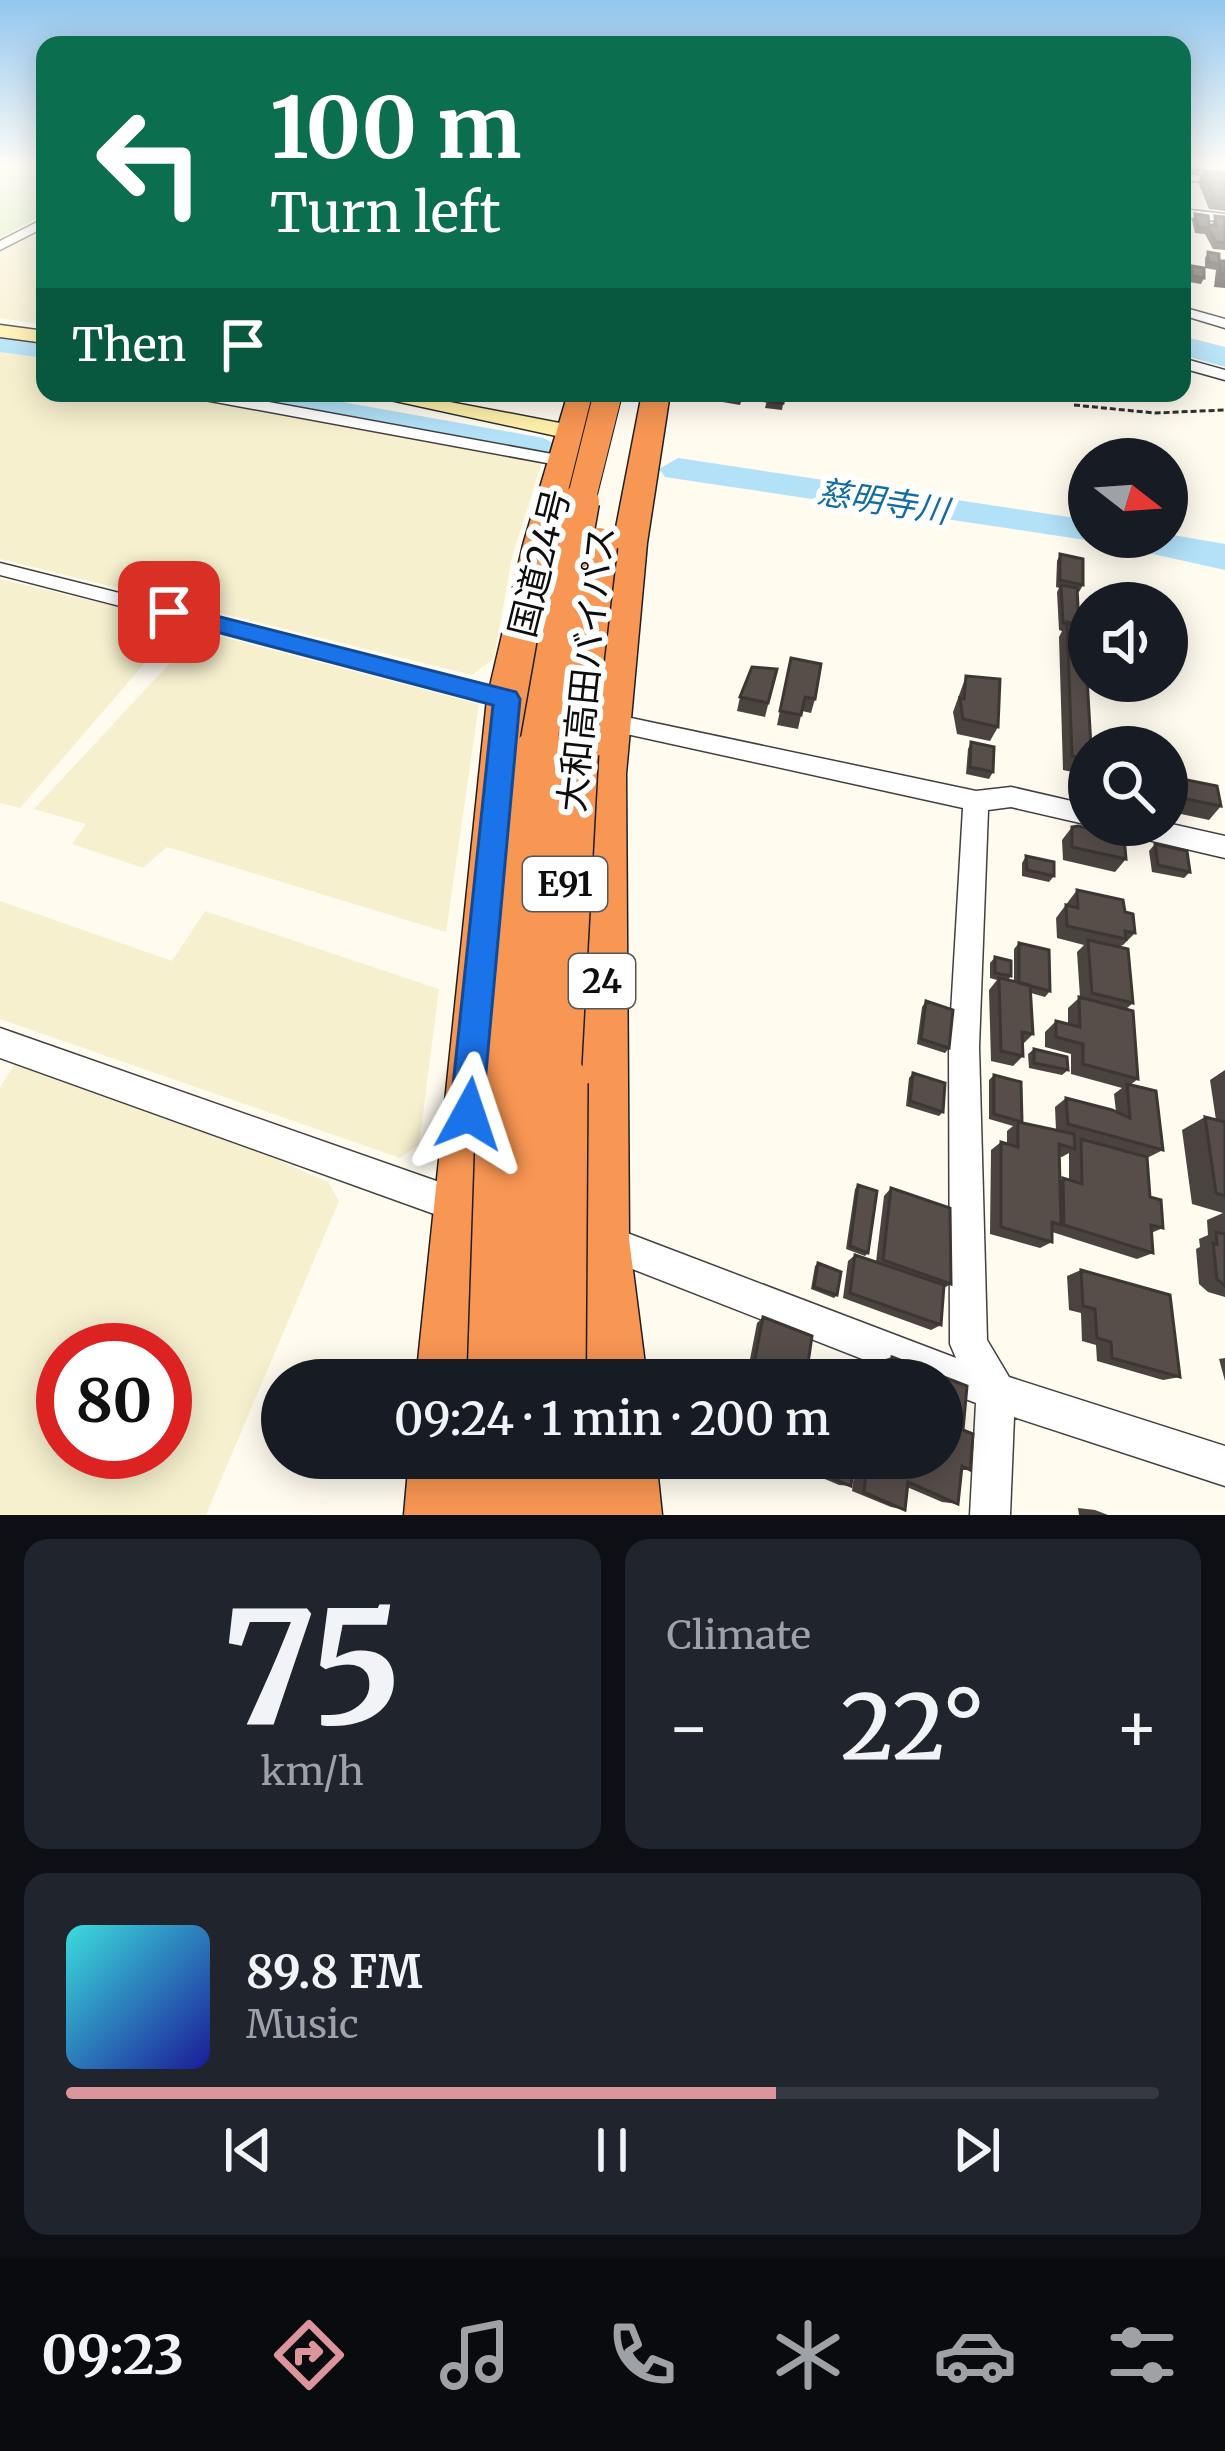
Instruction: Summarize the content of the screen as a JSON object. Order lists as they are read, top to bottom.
{
  "streets": {
    "highway": [
      "国道24号",
      "大和高田バイパス",
      "E91",
      "24"
    ]
  },
  "water": ["慈明寺川"],
  "north": "right",
  "page": {
    "turn": ["100 m", "Turn left"],
    "then": "Then",
    "limit": "80",
    "trip": "09:24 · 1 min · 200 m",
    "tile": [
      ["75", "km/h"],
      "Climate"
    ],
    "heat": ["−", "22°", "+"],
    "song": ["89.8 FM", "Music"],
    "tabs": "09:23"
  }
}
